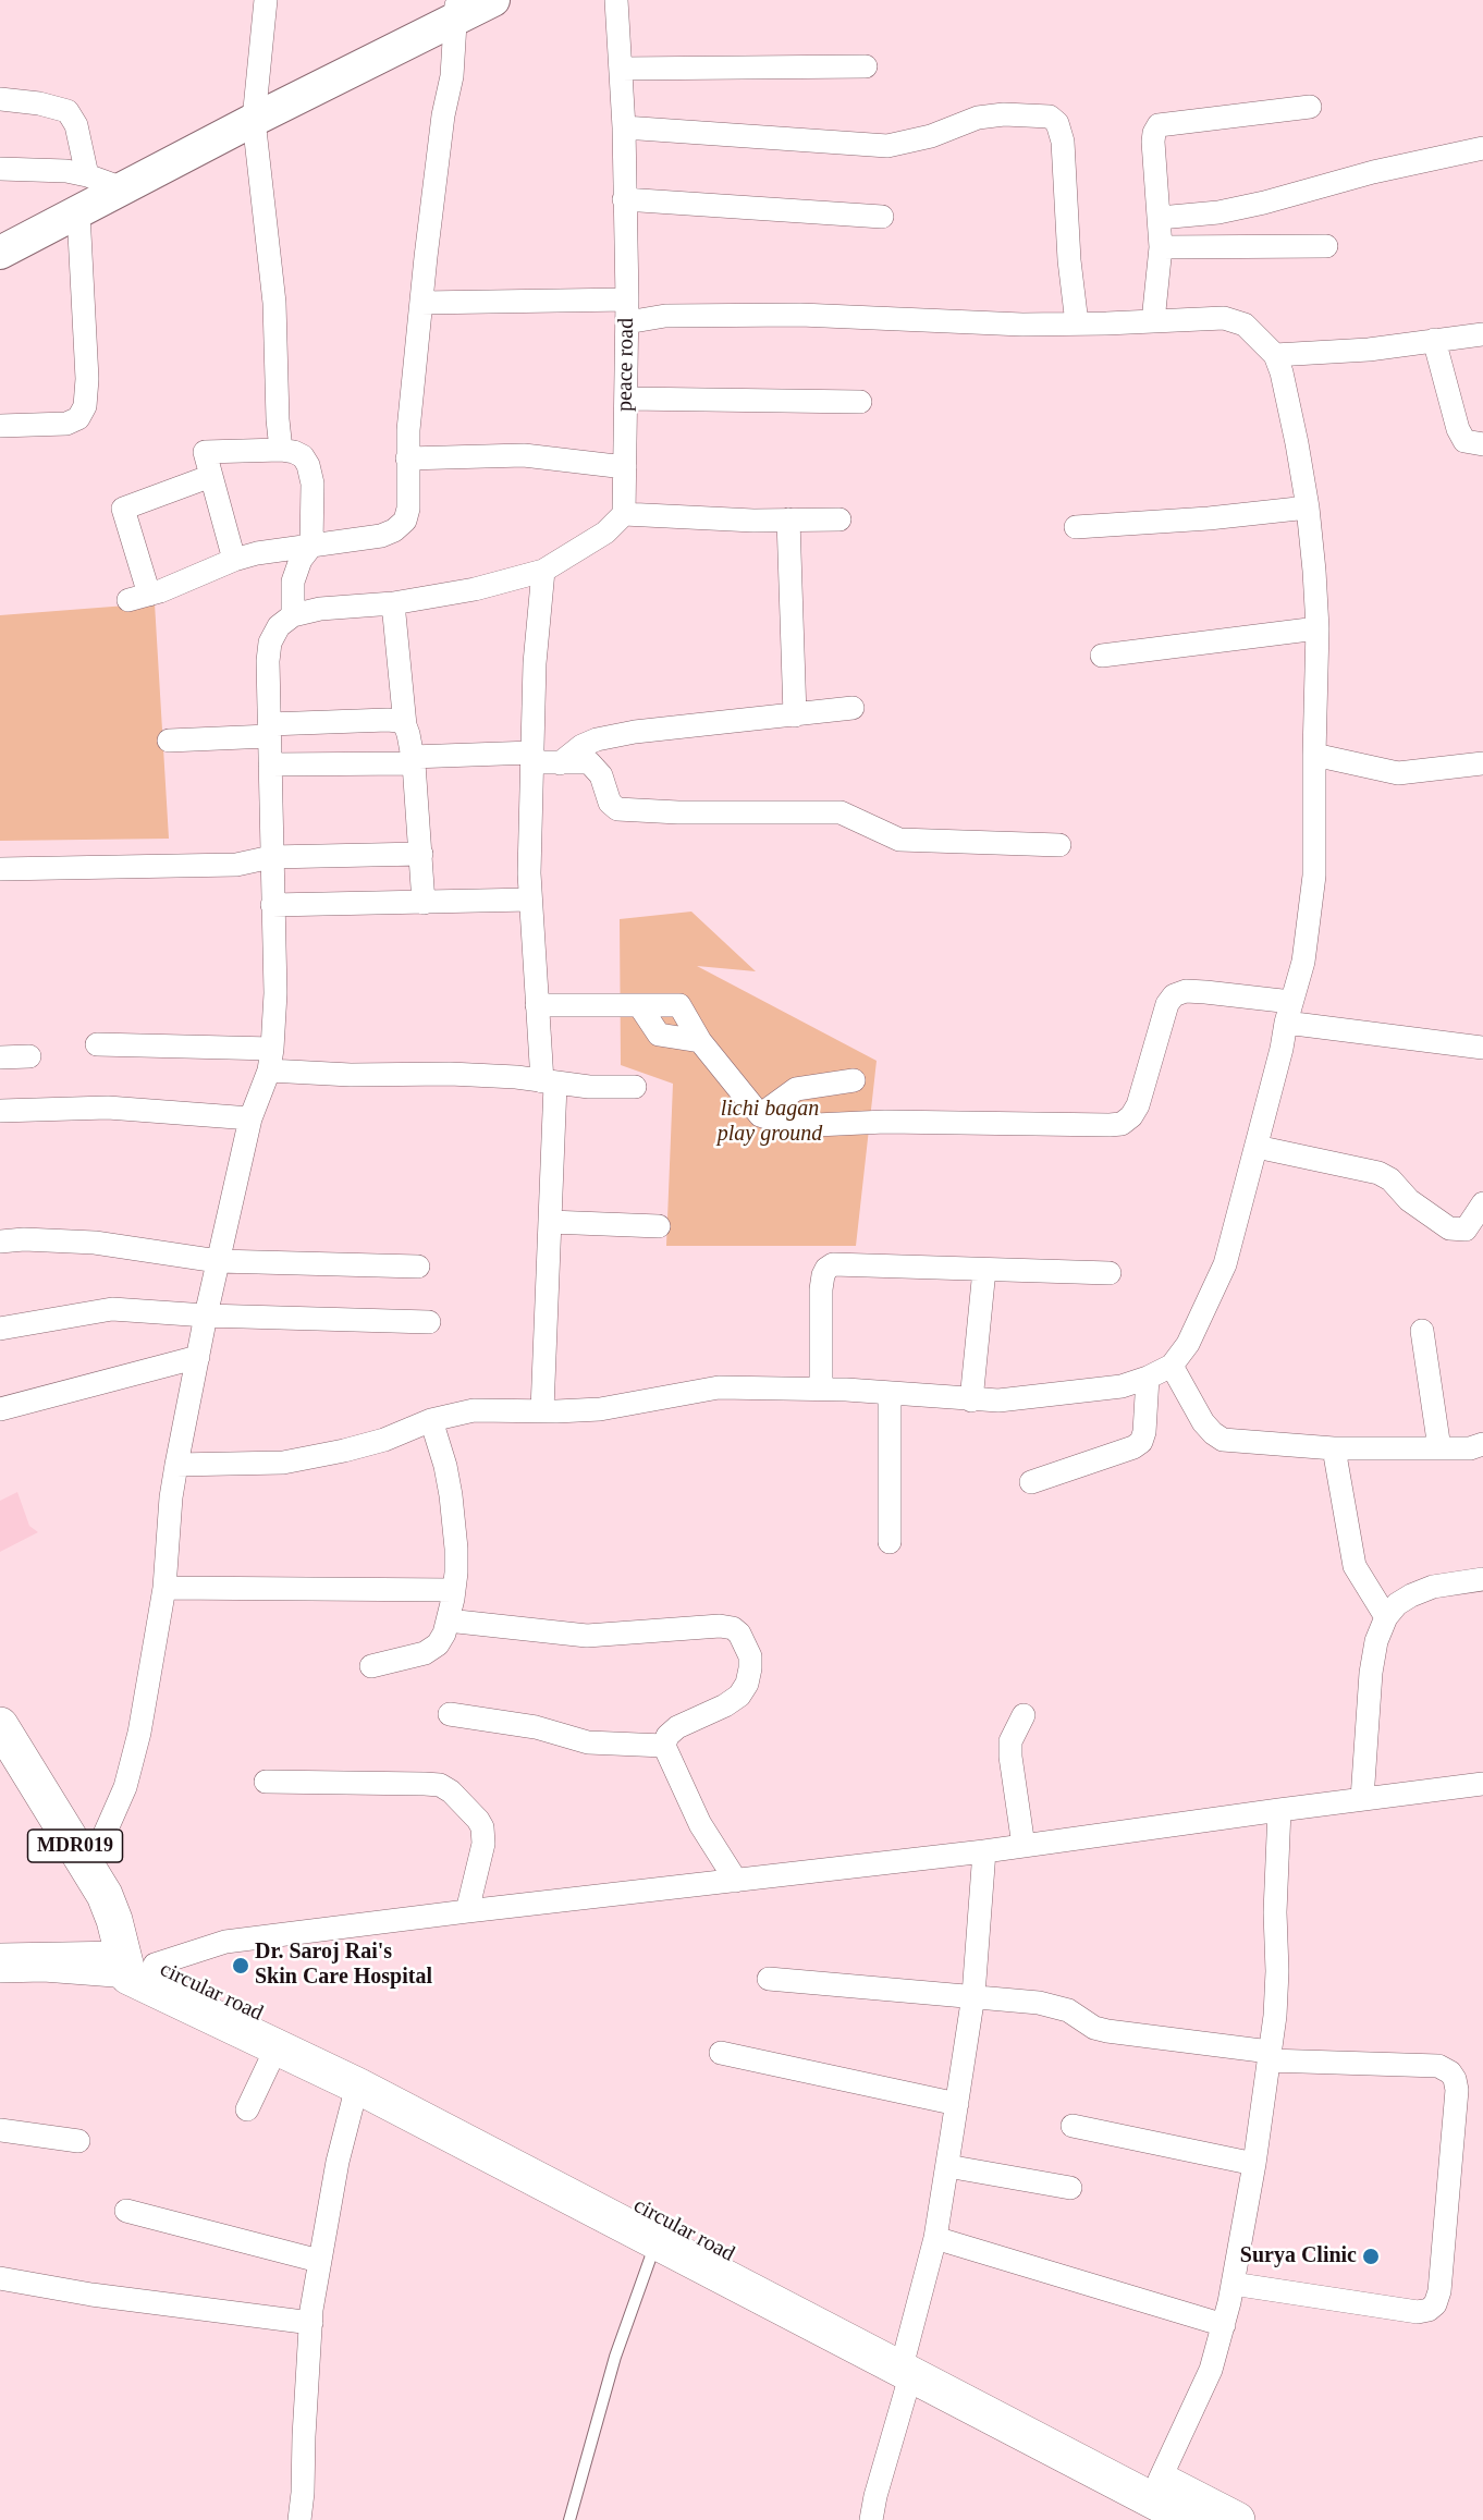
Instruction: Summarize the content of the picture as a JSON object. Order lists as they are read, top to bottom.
{
  "streets": {
    "main road": ["MDR019", "circular road"],
    "street": ["peace road"]
  },
  "parks": ["lichi bagan play ground"],
  "places": ["Dr. Saroj Rai's Skin Care Hospital", "Surya Clinic"]
}
